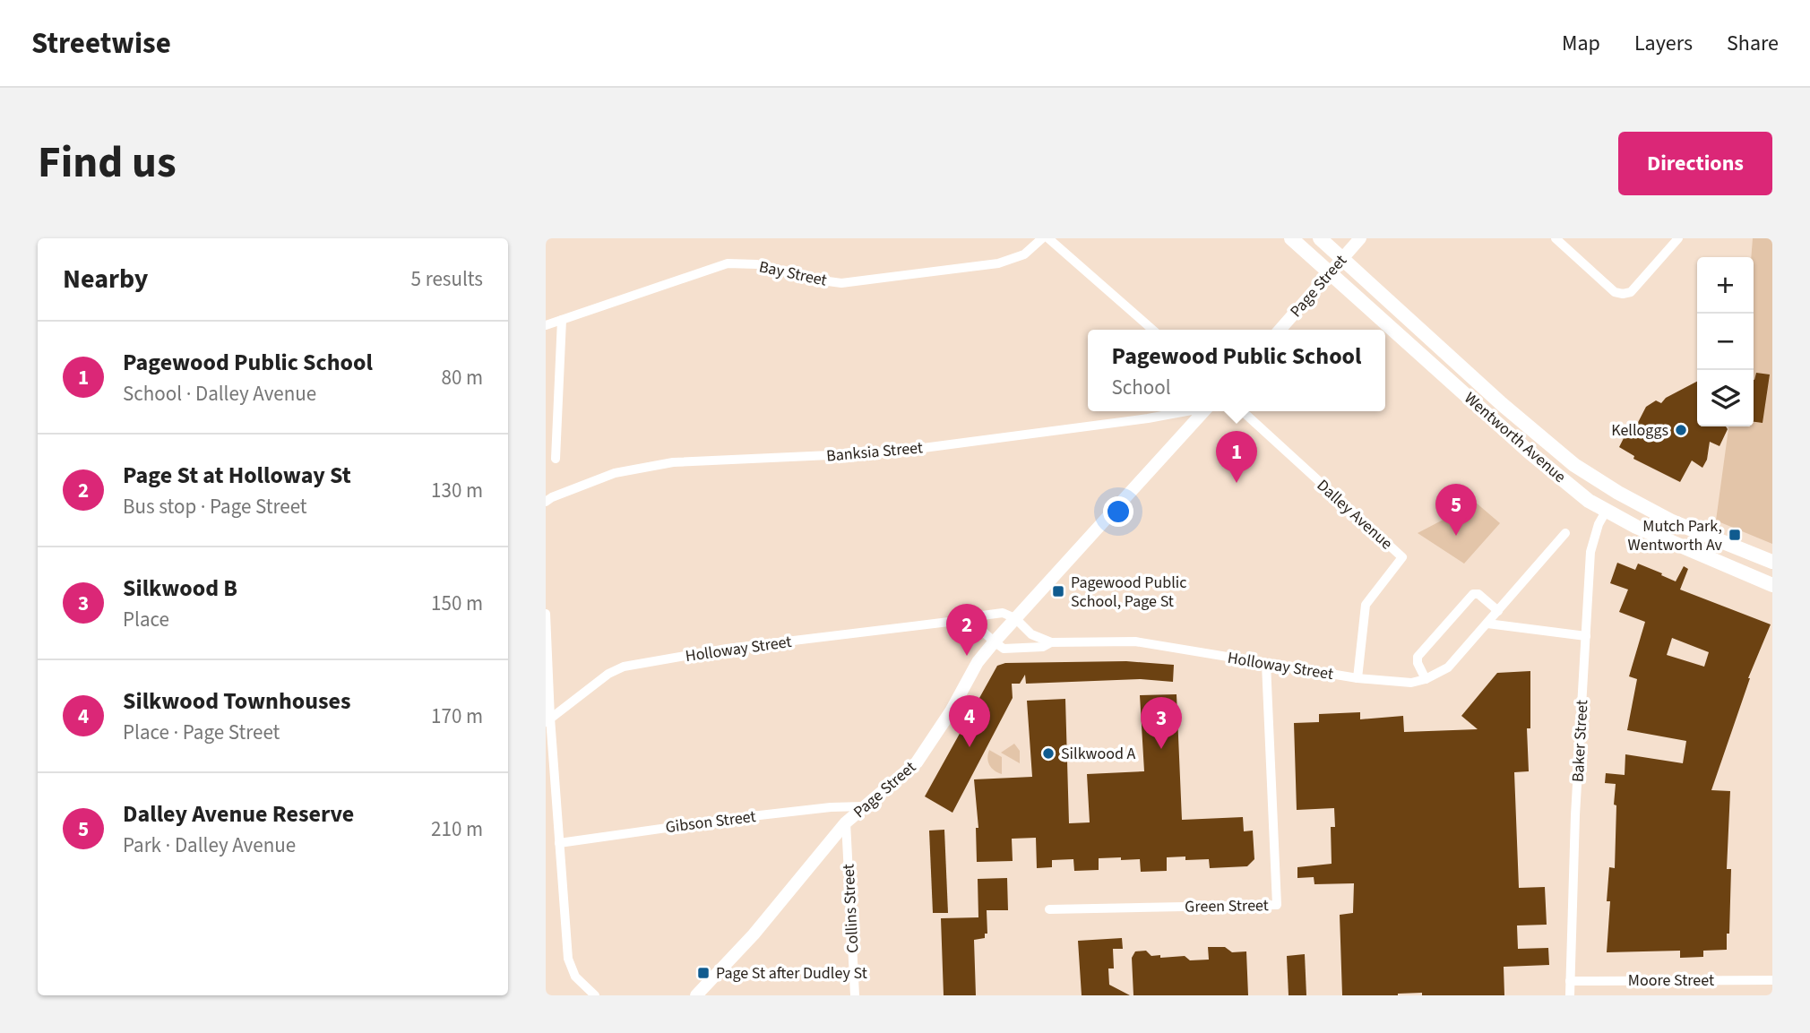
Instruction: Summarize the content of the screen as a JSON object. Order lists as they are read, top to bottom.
{
  "streets": {
    "main road": ["Page Street", "Wentworth Avenue", "Baker Street"],
    "street": [
      "Bay Street",
      "Banksia Street",
      "Dalley Avenue",
      "Holloway Street",
      "Gibson Street",
      "Green Street",
      "Collins Street",
      "Moore Street"
    ]
  },
  "crossings": [
    ["Page Street", "Wentworth Avenue"],
    ["Page Street", "Holloway Street"],
    ["Page Street", "Gibson Street"],
    ["Page Street", "Collins Street"],
    ["Wentworth Avenue", "Baker Street"],
    ["Dalley Avenue", "Holloway Street"],
    ["Holloway Street", "Green Street"],
    ["Baker Street", "Moore Street"]
  ],
  "places": {
    "other": ["Kelloggs", "Silkwood A"],
    "transit": ["Mutch Park, Wentworth Av", "Pagewood Public School, Page St", "Page St after Dudley St"]
  },
  "page": {
    "header": "Streetwise",
    "nav": ["Map", "Layers", "Share"],
    "title": "Find us",
    "buttons": "Directions",
    "heading": ["Nearby", "5 results"],
    "map_buttons": ["+", "−"],
    "list": [
      {
        "mark": "1",
        "name": "Pagewood Public School",
        "note": "School · Dalley Avenue",
        "value": "80 m"
      },
      {
        "mark": "2",
        "name": "Page St at Holloway St",
        "note": "Bus stop · Page Street",
        "value": "130 m"
      },
      {
        "mark": "3",
        "name": "Silkwood B",
        "note": "Place",
        "value": "150 m"
      },
      {
        "mark": "4",
        "name": "Silkwood Townhouses",
        "note": "Place · Page Street",
        "value": "170 m"
      },
      {
        "mark": "5",
        "name": "Dalley Avenue Reserve",
        "note": "Park · Dalley Avenue",
        "value": "210 m"
      }
    ],
    "popup": ["Pagewood Public School", "School"],
    "pins": [
      "1",
      "5",
      "2",
      "4",
      "3"
    ]
  }
}
